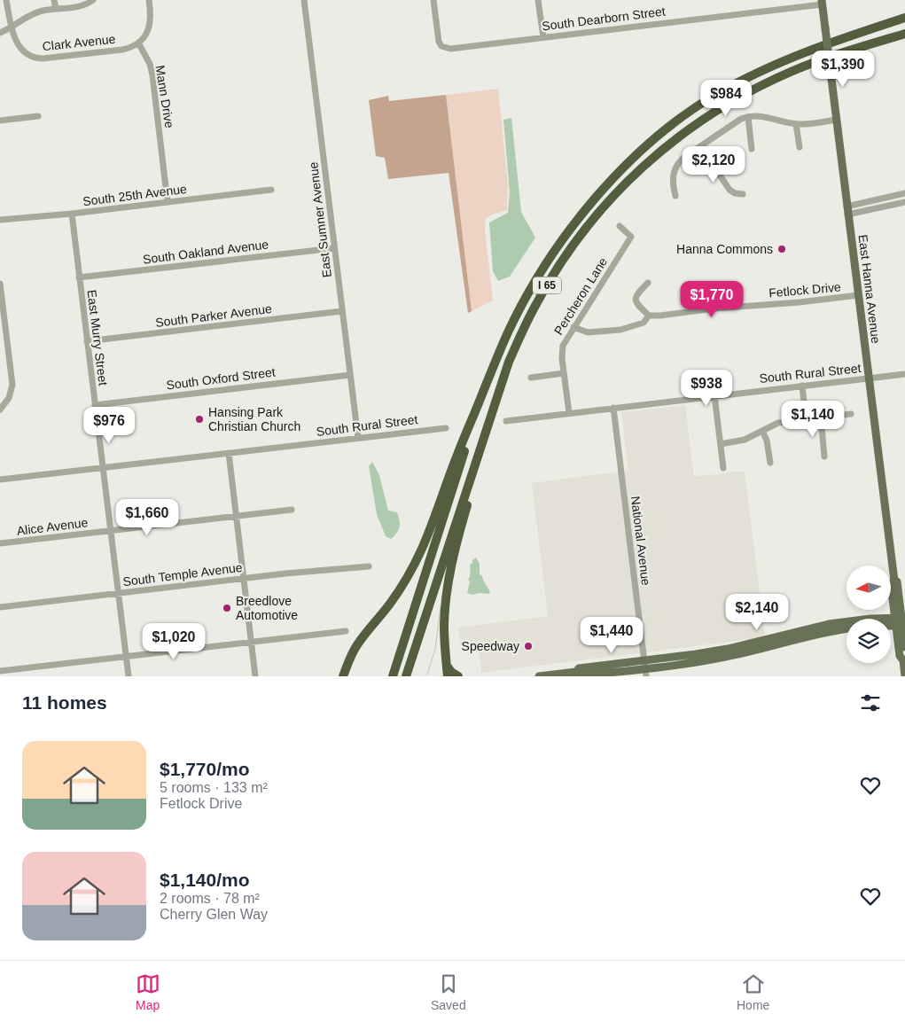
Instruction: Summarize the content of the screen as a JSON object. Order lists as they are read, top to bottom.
{
  "streets": {
    "highway": ["I 65"],
    "main road": ["East Hanna Avenue"],
    "street": [
      "South Dearborn Street",
      "Clark Avenue",
      "Mann Drive",
      "South 25th Avenue",
      "East Sumner Avenue",
      "South Oakland Avenue",
      "Fetlock Drive",
      "Percheron Lane",
      "South Parker Avenue",
      "East Murry Street",
      "South Rural Street",
      "South Oxford Street",
      "Alice Avenue",
      "National Avenue",
      "South Temple Avenue"
    ]
  },
  "crossings": [
    ["South Dearborn Street", "East Hanna Avenue"],
    ["Clark Avenue", "Mann Drive"],
    ["Mann Drive", "South 25th Avenue"],
    ["South 25th Avenue", "East Murry Street"],
    ["East Sumner Avenue", "South Oakland Avenue"],
    ["East Sumner Avenue", "South Parker Avenue"],
    ["East Sumner Avenue", "South Rural Street"],
    ["East Sumner Avenue", "South Oxford Street"],
    ["South Oakland Avenue", "East Murry Street"],
    ["East Hanna Avenue", "Fetlock Drive"],
    ["East Hanna Avenue", "South Rural Street"],
    ["Fetlock Drive", "Percheron Lane"],
    ["Percheron Lane", "South Rural Street"],
    ["South Parker Avenue", "East Murry Street"],
    ["East Murry Street", "South Rural Street"],
    ["East Murry Street", "South Oxford Street"],
    ["East Murry Street", "Alice Avenue"],
    ["East Murry Street", "South Temple Avenue"],
    ["South Rural Street", "National Avenue"]
  ],
  "places": [
    "Hanna Commons",
    "Hansing Park Christian Church",
    "Breedlove Automotive",
    "Speedway"
  ],
  "north": "left",
  "page": {
    "price": [
      "$1,390",
      "$984",
      "$2,120",
      "$1,770",
      "$938",
      "$1,140",
      "$976",
      "$1,660",
      "$2,140",
      "$1,440",
      "$1,020"
    ],
    "heading": "11 homes",
    "list": [
      {
        "name": "$1,770/mo",
        "note": "5 rooms · 133 m² · Fetlock Drive"
      },
      {
        "name": "$1,140/mo",
        "note": "2 rooms · 78 m² · Cherry Glen Way"
      }
    ],
    "tabs": ["Map", "Saved", "Home"]
  }
}
